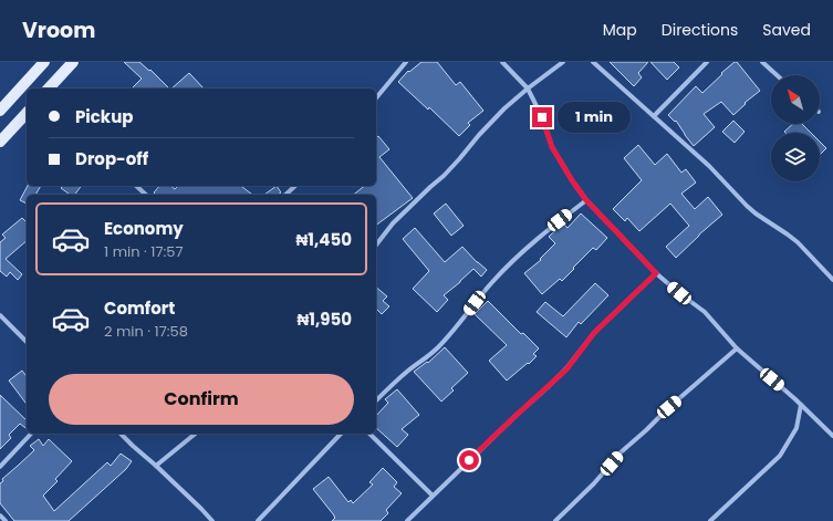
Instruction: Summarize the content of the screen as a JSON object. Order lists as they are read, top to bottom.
{
  "north": "top left",
  "page": {
    "header": "Vroom",
    "nav": ["Map", "Directions", "Saved"],
    "banner": ["Pickup", "Drop-off"],
    "bubble": "1 min",
    "list": [
      {
        "name": "Economy",
        "note": "1 min · 17:57",
        "value": "₦1,450"
      },
      {
        "name": "Comfort",
        "note": "2 min · 17:58",
        "value": "₦1,950"
      }
    ],
    "buttons": "Confirm"
  }
}
